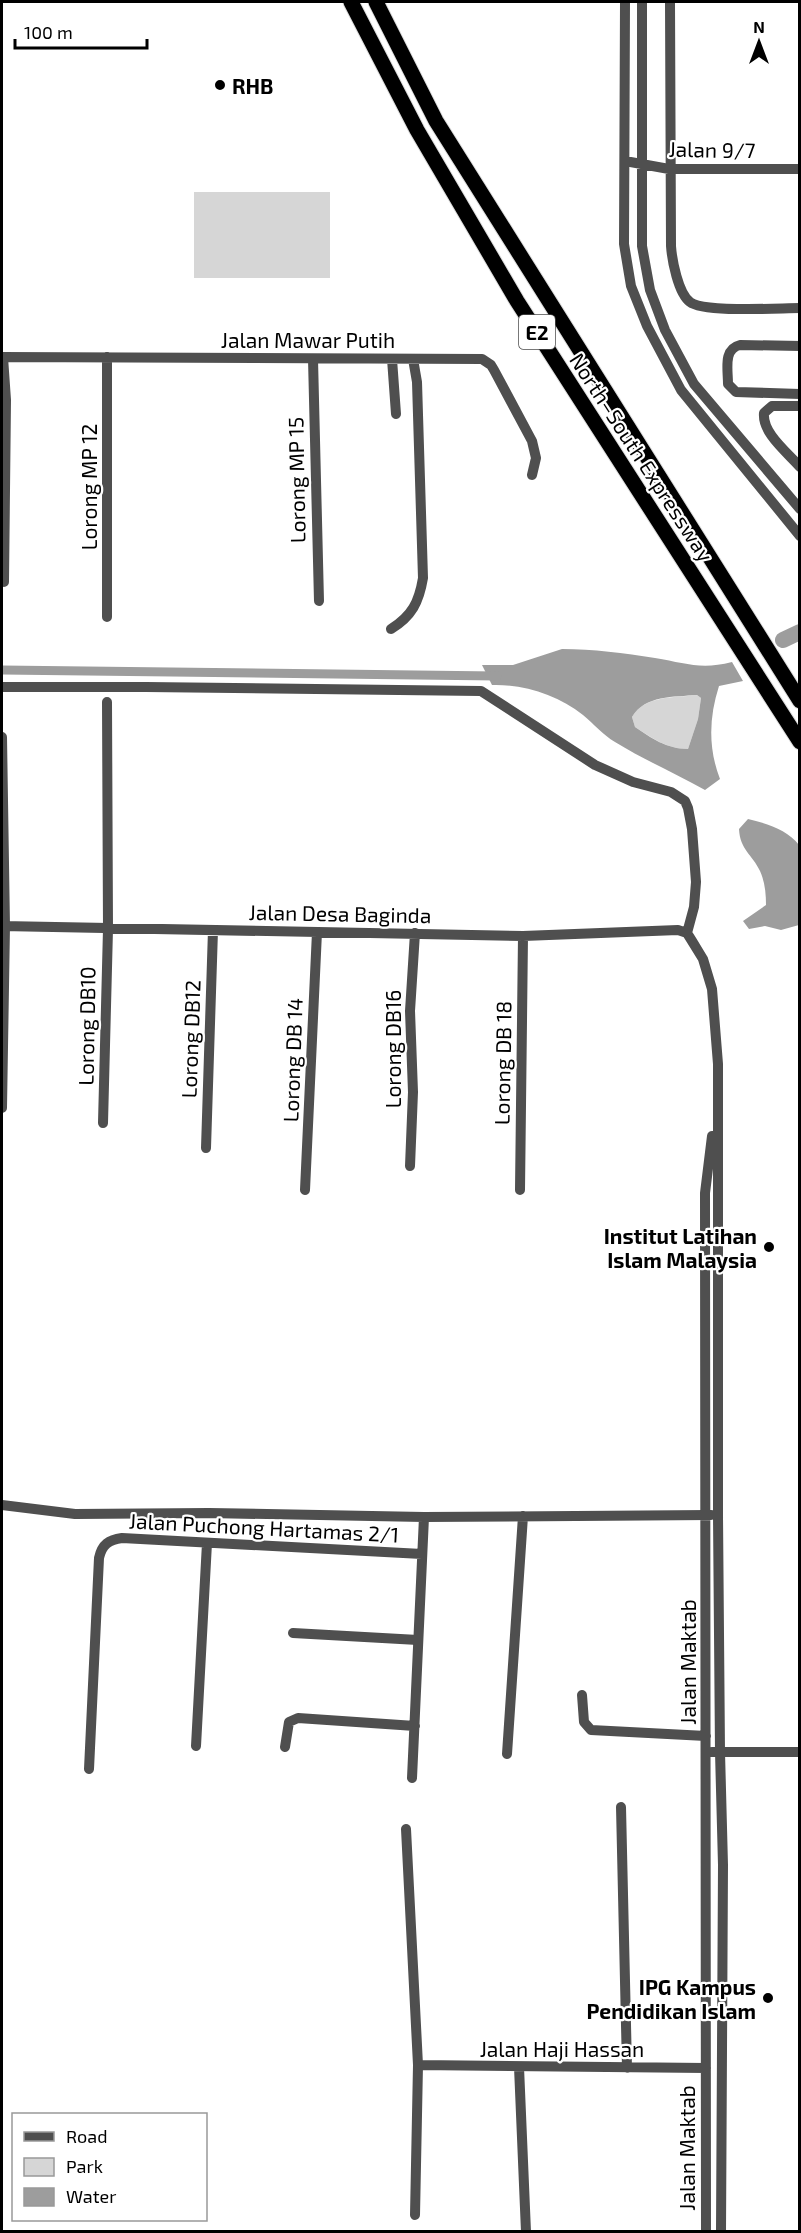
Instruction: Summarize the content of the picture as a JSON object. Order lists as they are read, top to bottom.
{
  "streets": {
    "highway": ["E2", "North–South Expressway"],
    "street": [
      "Jalan 9/7",
      "Jalan Mawar Putih",
      "Lorong MP 15",
      "Lorong MP 12",
      "Jalan Desa Baginda",
      "Lorong DB10",
      "Lorong DB12",
      "Lorong DB16",
      "Lorong DB 14",
      "Lorong DB 18",
      "Jalan Puchong Hartamas 2/1",
      "Jalan Maktab",
      "Jalan Haji Hassan"
    ]
  },
  "crossings": [
    ["Jalan Mawar Putih", "Lorong MP 15"],
    ["Jalan Mawar Putih", "Lorong MP 12"],
    ["Jalan Desa Baginda", "Lorong DB10"],
    ["Jalan Desa Baginda", "Lorong DB12"],
    ["Jalan Desa Baginda", "Lorong DB16"],
    ["Jalan Desa Baginda", "Lorong DB 14"],
    ["Jalan Desa Baginda", "Lorong DB 18"],
    ["Jalan Desa Baginda", "Jalan Maktab"],
    ["Jalan Maktab", "Jalan Haji Hassan"]
  ],
  "places": ["RHB", "Institut Latihan Islam Malaysia", "IPG Kampus Pendidikan Islam"],
  "legend": ["Road", "Park", "Water"],
  "scale_bar": "100 m",
  "north": "top"
}
